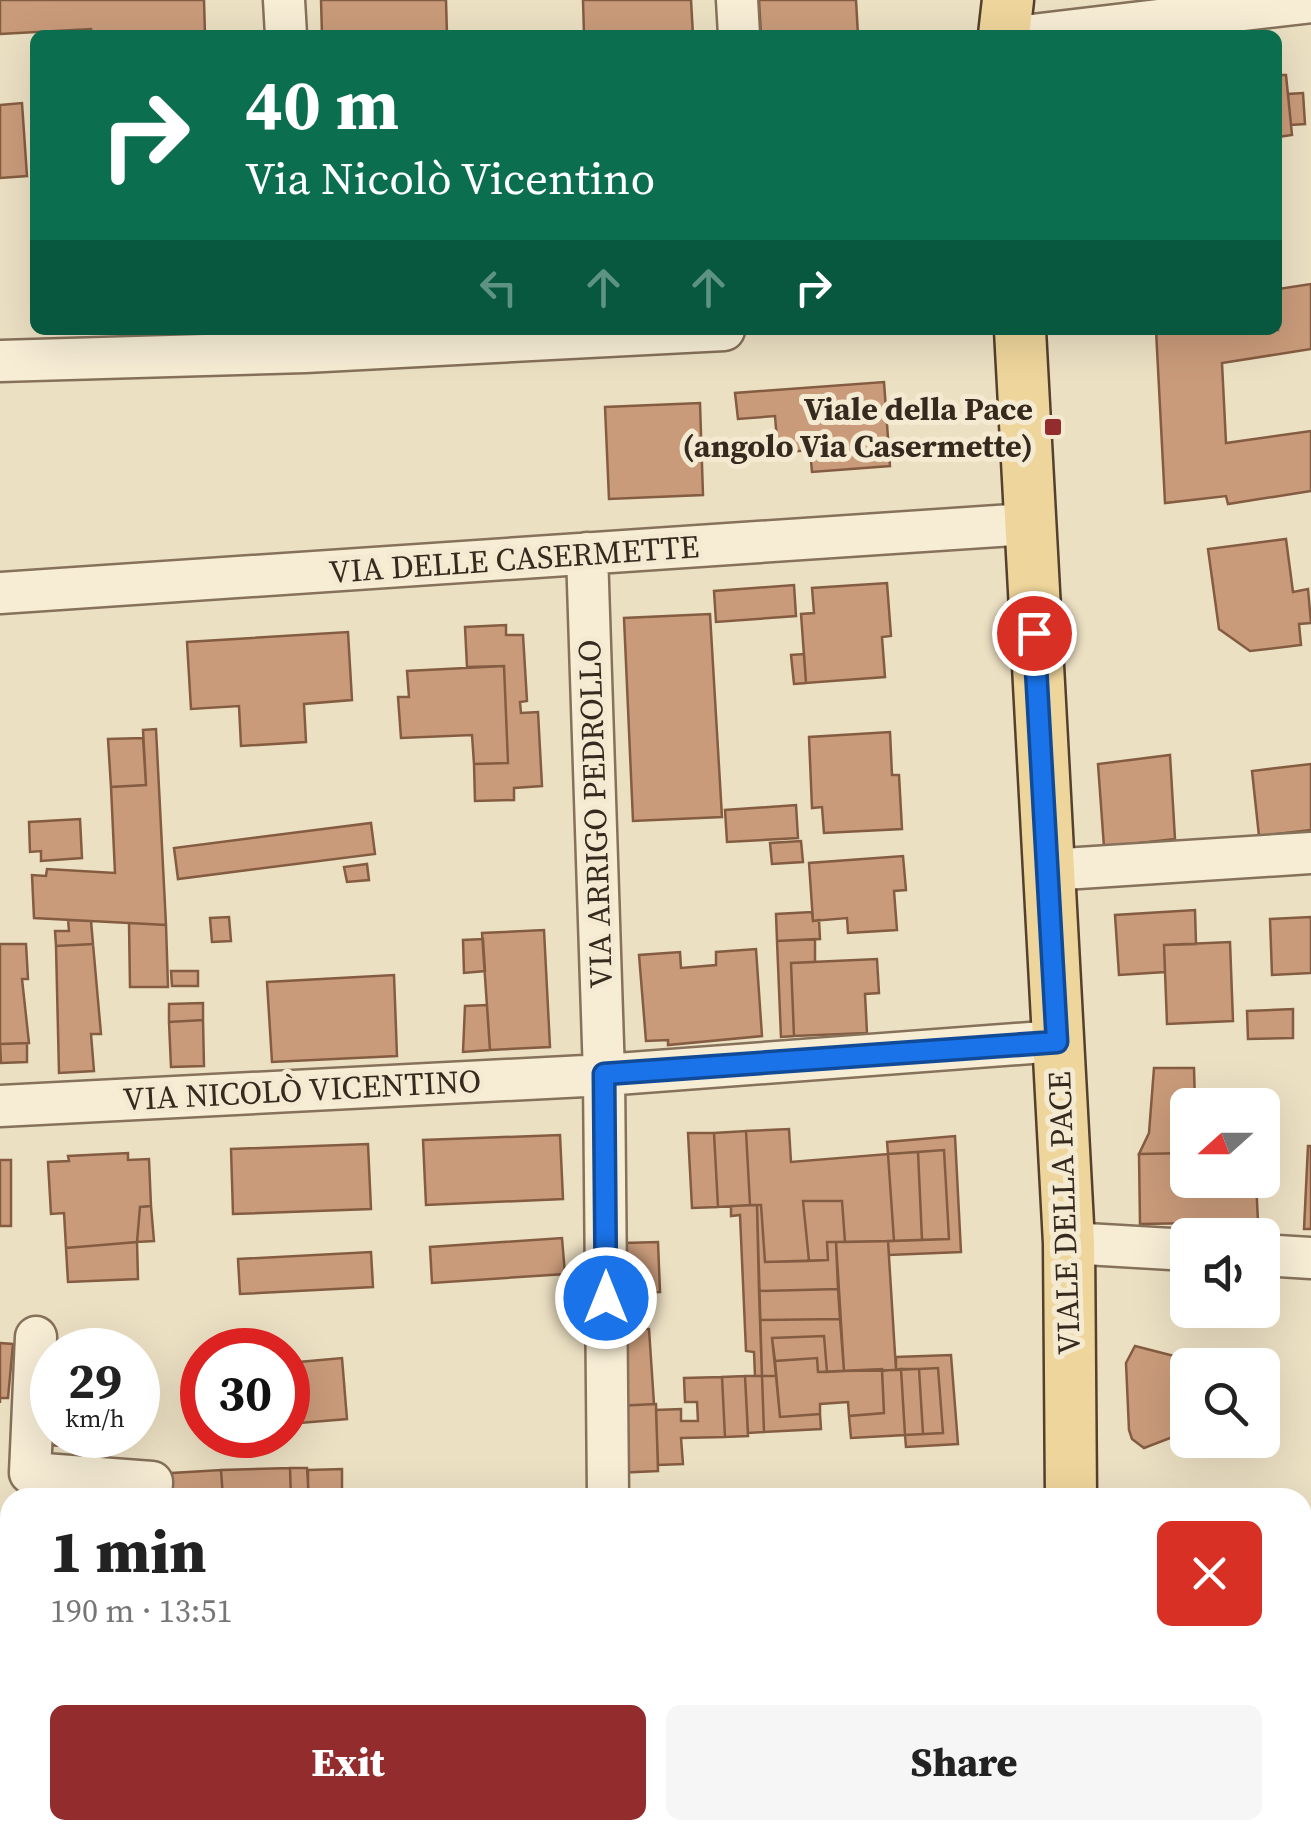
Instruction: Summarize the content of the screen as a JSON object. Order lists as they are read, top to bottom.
{
  "streets": {
    "main road": ["VIALE DELLA PACE"],
    "street": ["VIA DELLE CASERMETTE", "VIA ARRIGO PEDROLLO", "VIA NICOLÒ VICENTINO"]
  },
  "crossings": [
    ["VIA DELLE CASERMETTE", "VIA ARRIGO PEDROLLO"],
    ["VIA DELLE CASERMETTE", "VIALE DELLA PACE"],
    ["VIA ARRIGO PEDROLLO", "VIA NICOLÒ VICENTINO"],
    ["VIA NICOLÒ VICENTINO", "VIALE DELLA PACE"]
  ],
  "places": {
    "transit": ["Viale della Pace (angolo Via Casermette)"]
  },
  "north": "left",
  "page": {
    "turn": ["40 m", "Via Nicolò Vicentino"],
    "speed": "29 km/h",
    "limit": "30",
    "heading": ["1 min", "190 m · 13:51"],
    "buttons": ["Exit", "Share"]
  }
}
